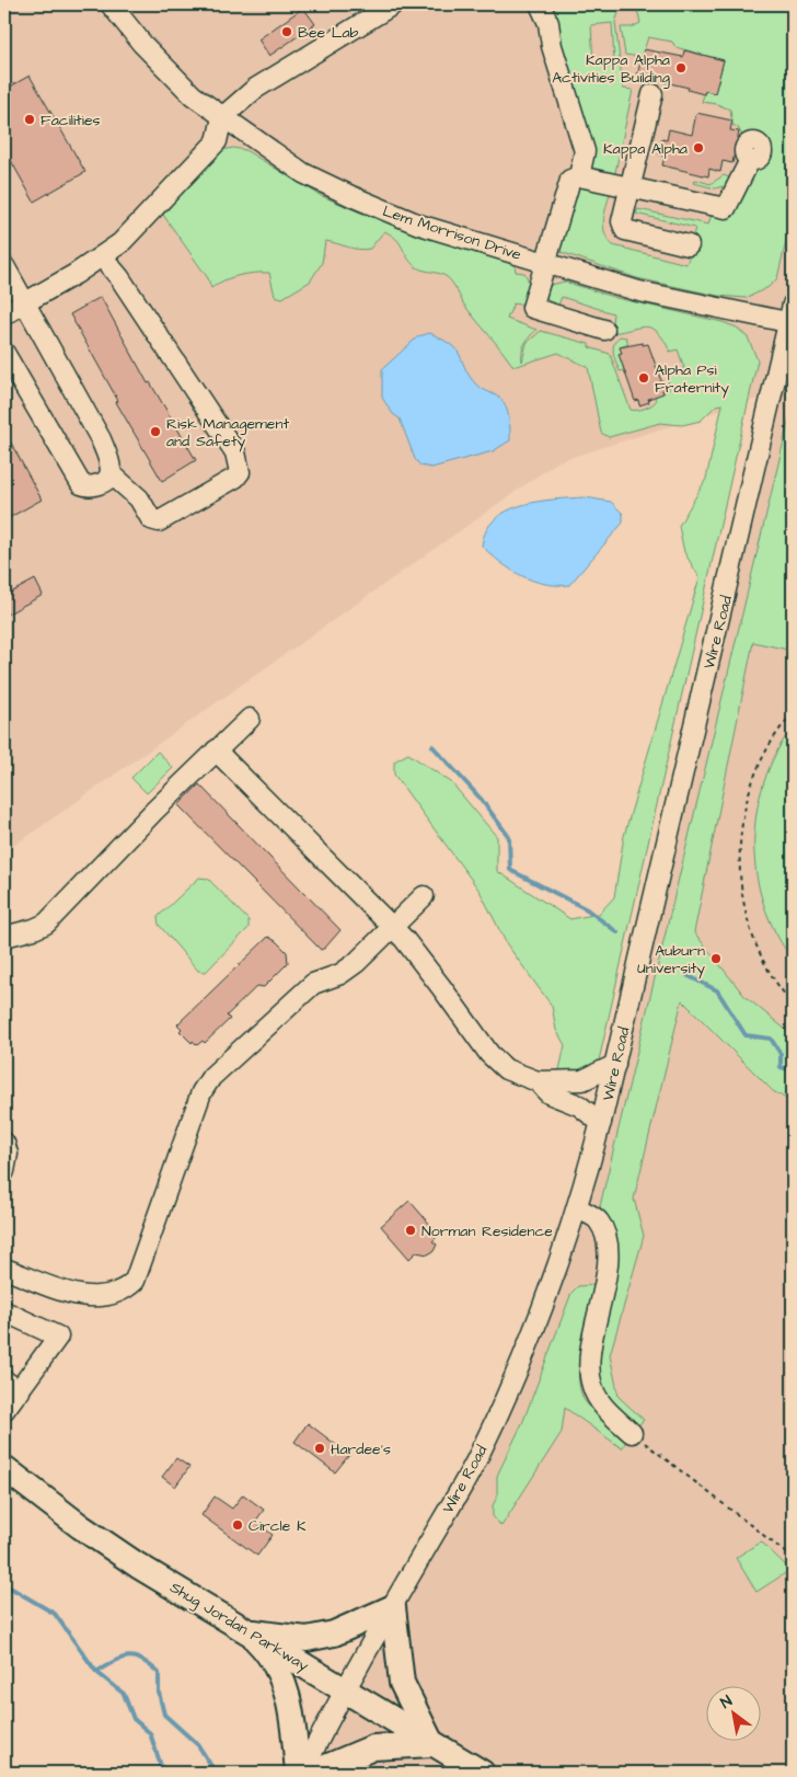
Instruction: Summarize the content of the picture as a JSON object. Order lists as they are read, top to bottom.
{
  "streets": {
    "main road": ["Shug Jordan Parkway"],
    "street": ["Lem Morrison Drive", "Wire Road"]
  },
  "crossings": [
    ["Lem Morrison Drive", "Wire Road"],
    ["Wire Road", "Shug Jordan Parkway"]
  ],
  "places": [
    "Bee Lab",
    "Kappa Alpha Activities Building",
    "Facilities",
    "Kappa Alpha",
    "Alpha Psi Fraternity",
    "Risk Management and Safety",
    "Auburn University",
    "Norman Residence",
    "Hardee's",
    "Circle K"
  ],
  "north": "top left"
}
